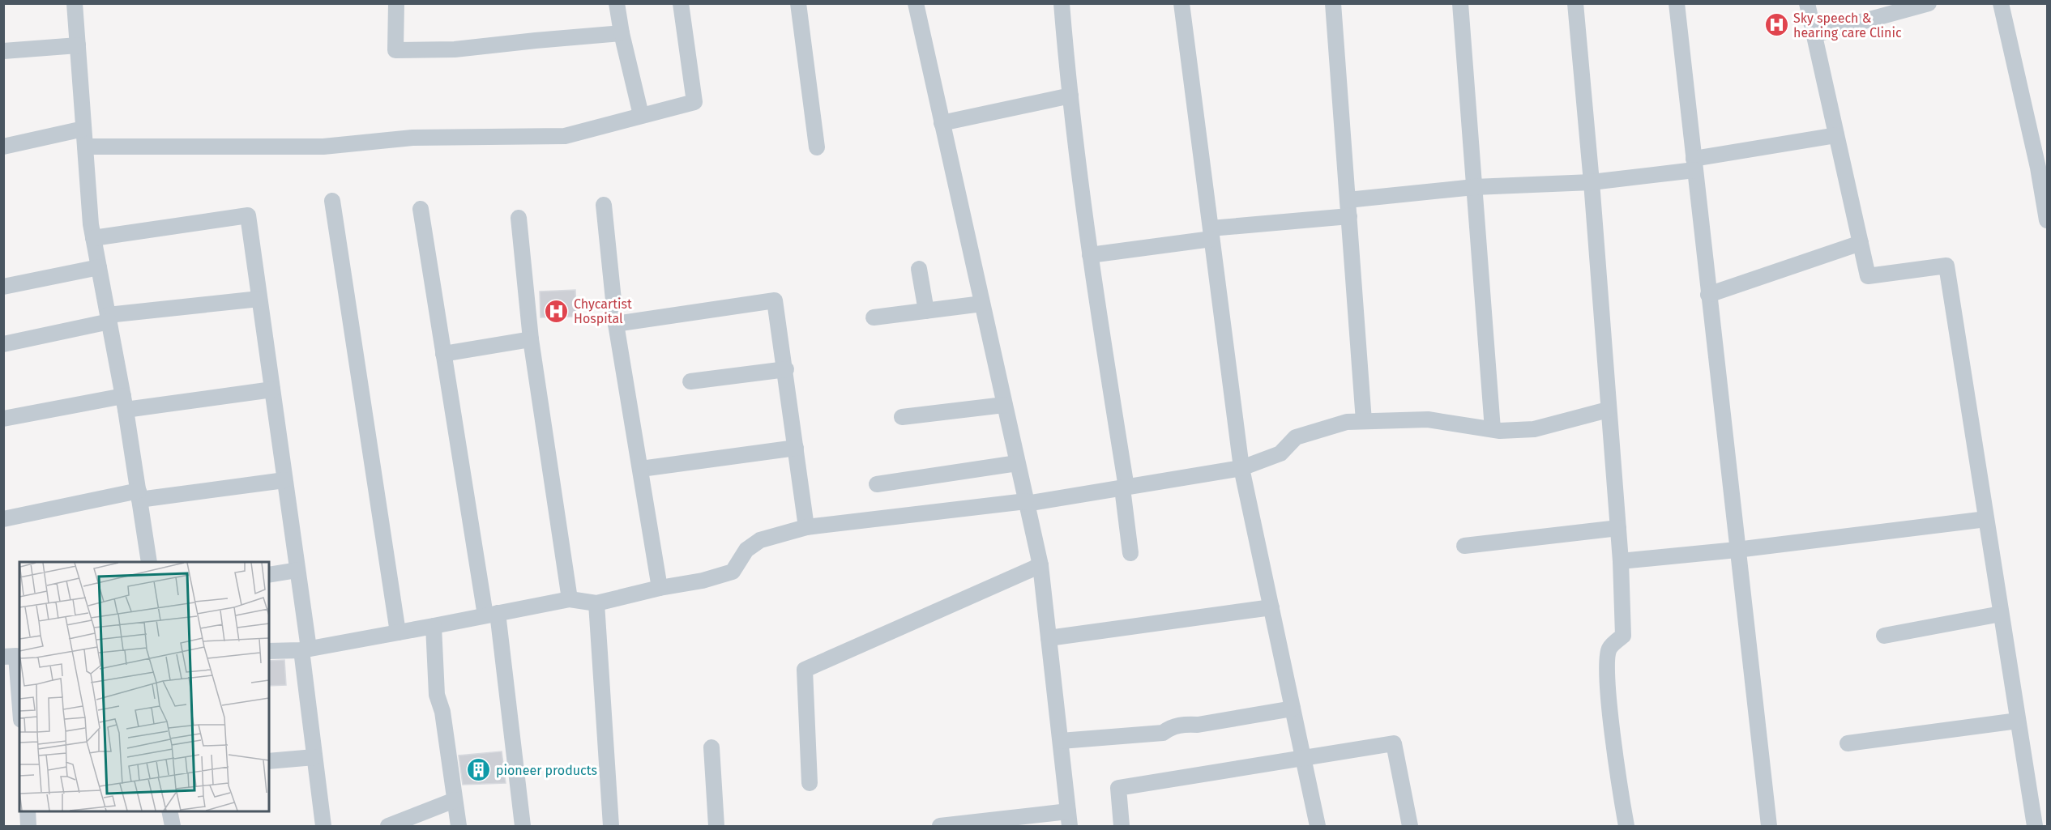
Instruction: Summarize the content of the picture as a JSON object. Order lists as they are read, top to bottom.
{
  "places": {
    "hospital": ["Sky speech & hearing care Clinic", "Chycartist Hospital"],
    "building": ["pioneer products"]
  }
}
